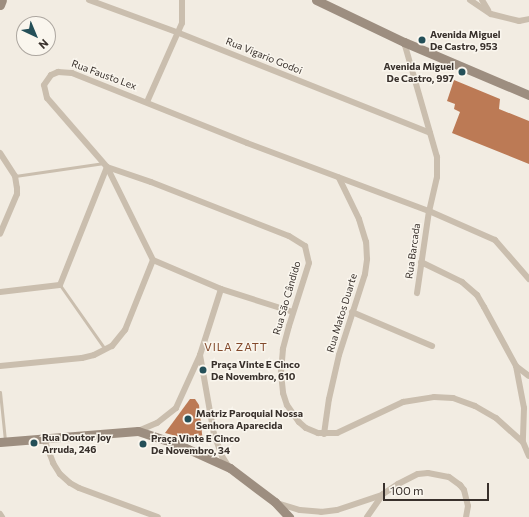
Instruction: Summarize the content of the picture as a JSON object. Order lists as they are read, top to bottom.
{
  "streets": {
    "street": [
      "Rua Vigario Godoi",
      "Rua Fausto Lex",
      "Rua Barcada",
      "Rua São Cândido",
      "Rua Matos Duarte"
    ]
  },
  "crossings": [
    ["Rua Vigario Godoi", "Rua Barcada"],
    ["Rua Fausto Lex", "Rua Barcada"],
    ["Rua Fausto Lex", "Rua São Cândido"],
    ["Rua Fausto Lex", "Rua Matos Duarte"],
    ["Rua São Cândido", "Rua Matos Duarte"]
  ],
  "districts": ["VILA ZATT"],
  "places": [
    "Avenida Miguel De Castro, 953",
    "Avenida Miguel De Castro, 997",
    "Praça Vinte E Cinco De Novembro, 610",
    "Matriz Paroquial Nossa Senhora Aparecida",
    "Rua Doutor Joy Arruda, 246",
    "Praça Vinte E Cinco De Novembro, 34"
  ],
  "scale_bar": "100 m",
  "north": "bottom right"
}
